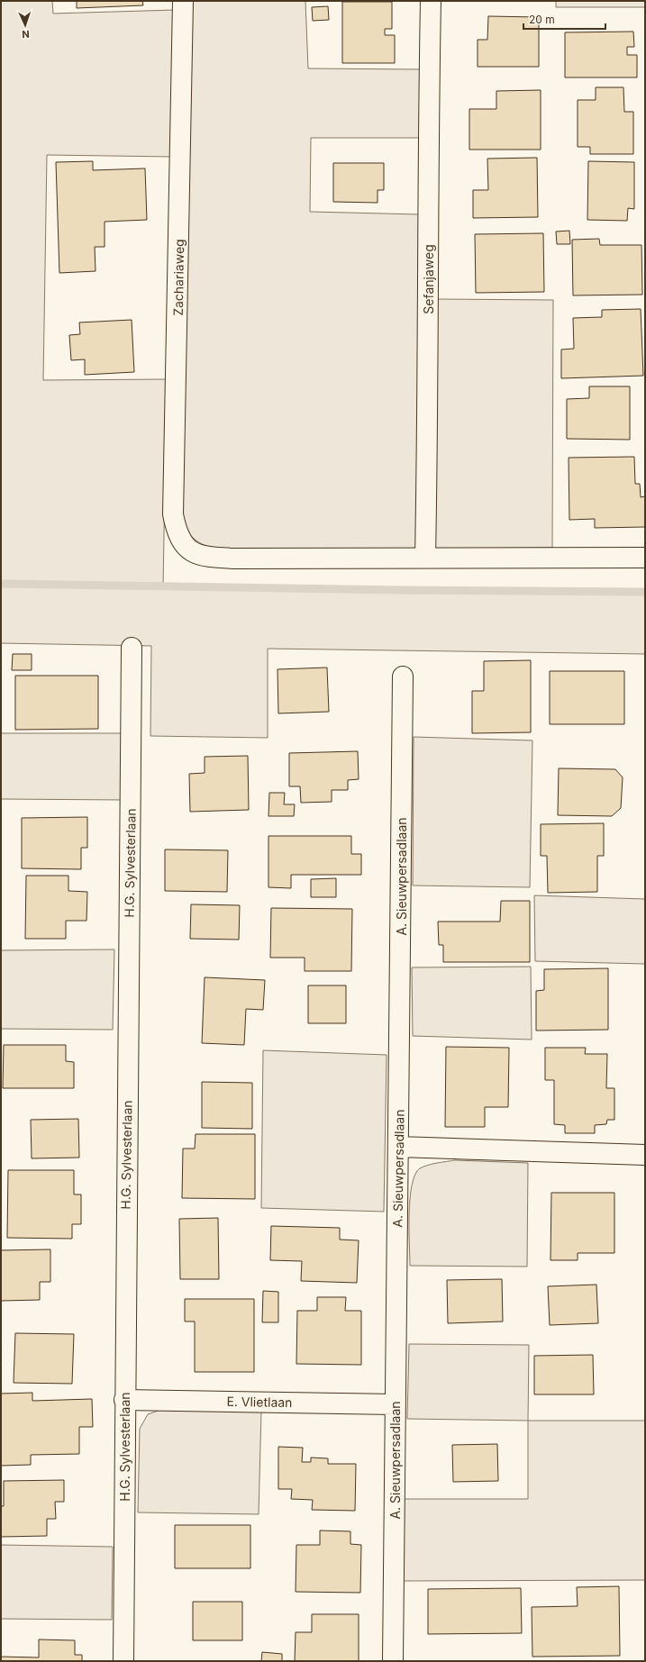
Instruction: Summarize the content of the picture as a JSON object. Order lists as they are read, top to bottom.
{
  "streets": {
    "street": [
      "Zachariaweg",
      "Sefanjaweg",
      "H.G. Sylvesterlaan",
      "A. Sieuwpersadlaan",
      "E. Vlietlaan"
    ]
  },
  "crossings": [
    ["Zachariaweg", "Sefanjaweg"],
    ["H.G. Sylvesterlaan", "E. Vlietlaan"],
    ["A. Sieuwpersadlaan", "E. Vlietlaan"]
  ],
  "scale_bar": "20 m",
  "north": "bottom"
}
